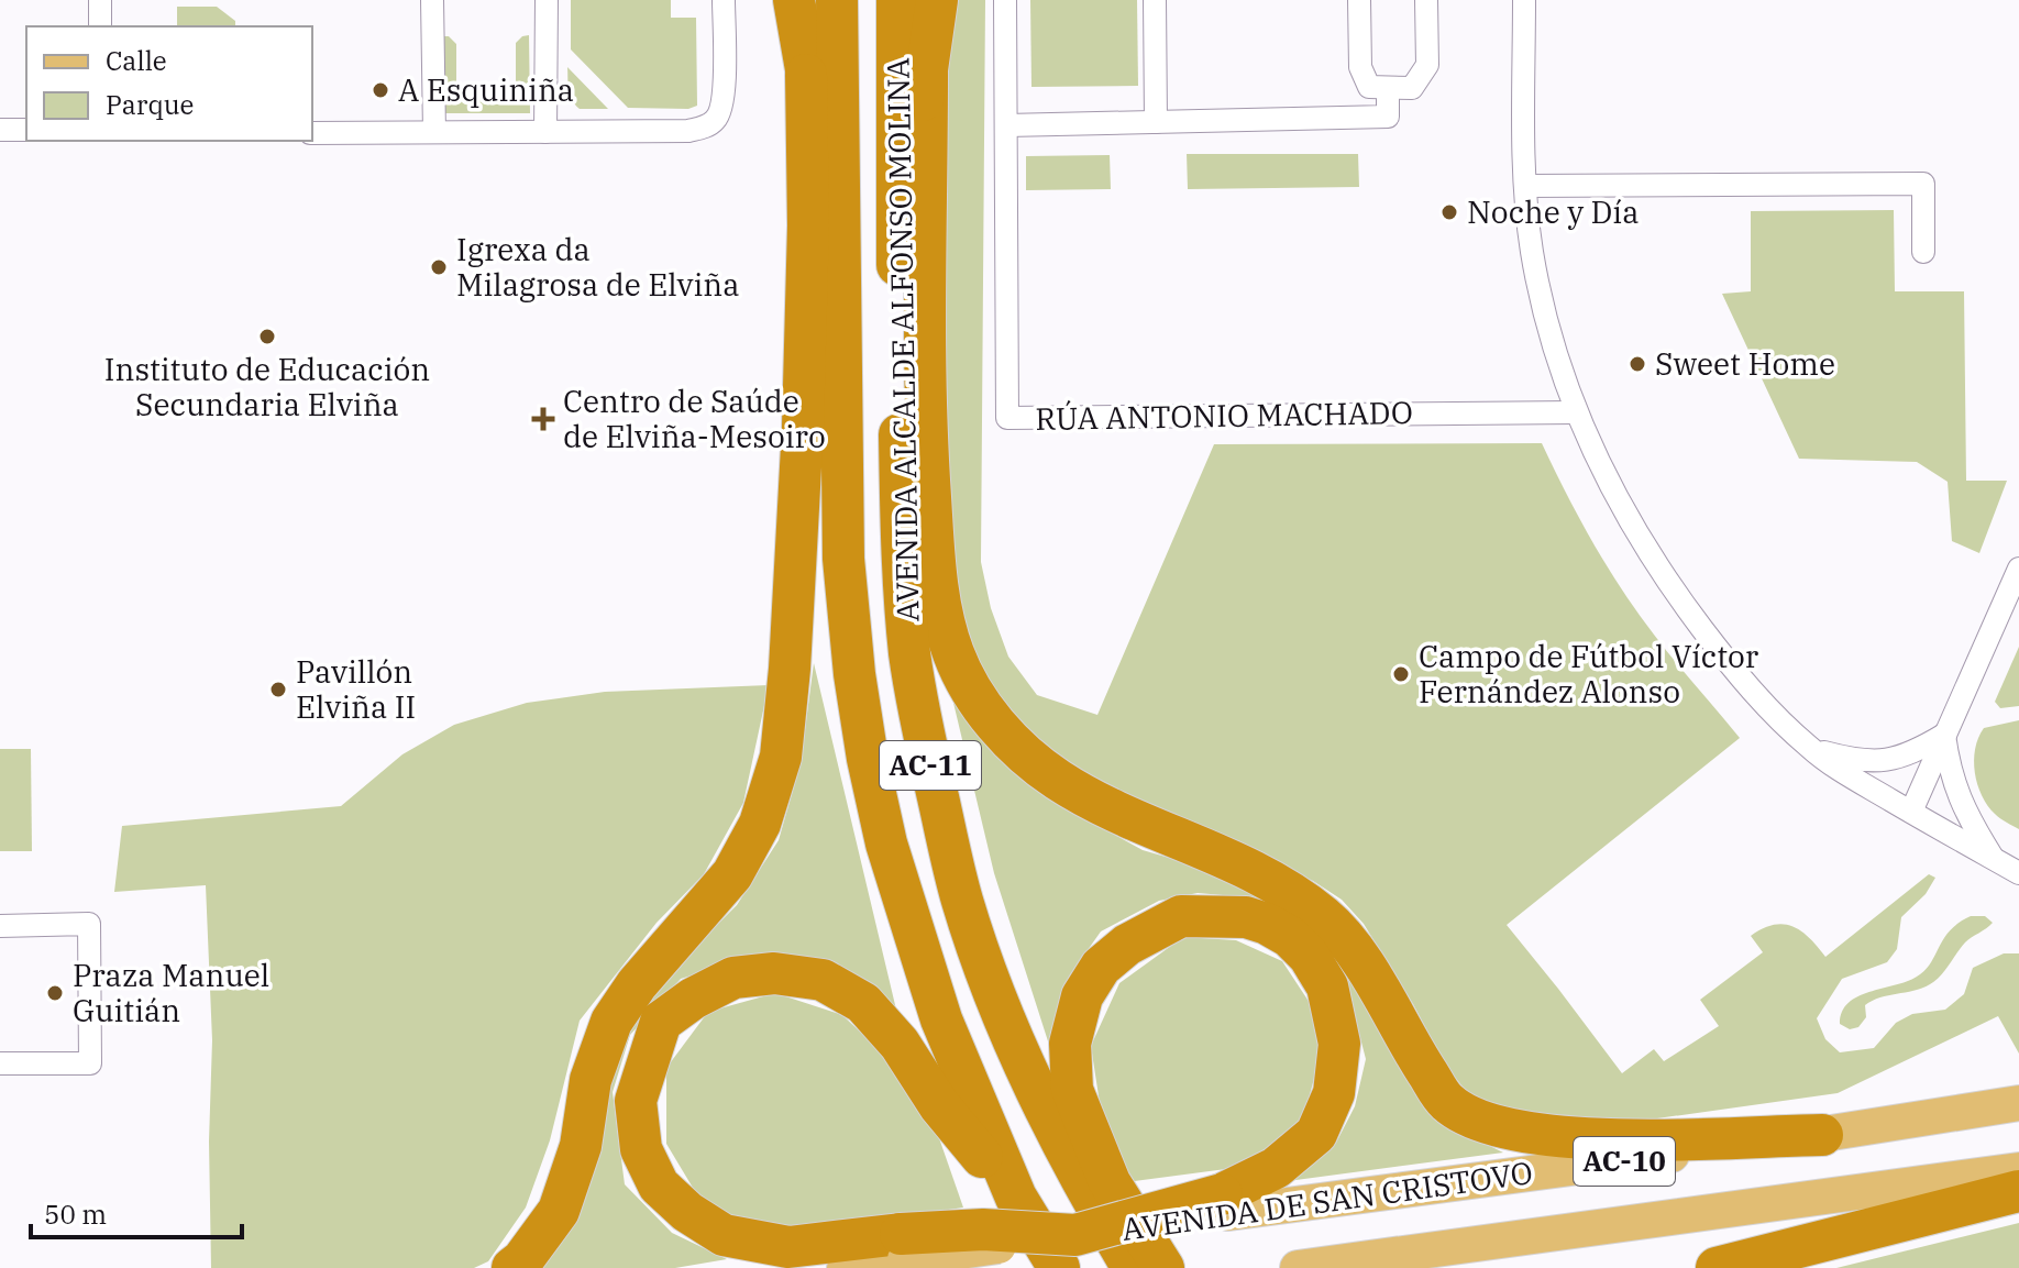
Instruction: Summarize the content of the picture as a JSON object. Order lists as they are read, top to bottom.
{
  "streets": {
    "highway": ["AVENIDA ALCALDE ALFONSO MOLINA", "AC-11"],
    "main road": ["AC-10", "AVENIDA DE SAN CRISTOVO"],
    "street": ["RÚA ANTONIO MACHADO"]
  },
  "places": {
    "other": [
      "A Esquiniña",
      "Noche y Día",
      "Igrexa da Milagrosa de Elviña",
      "Instituto de Educación Secundaria Elviña",
      "Sweet Home",
      "Campo de Fútbol Víctor Fernández Alonso",
      "Pavillón Elviña II",
      "Praza Manuel Guitián"
    ],
    "health": ["Centro de Saúde de Elviña-Mesoiro"]
  },
  "legend": ["Calle", "Parque"],
  "scale_bar": "50 m"
}
